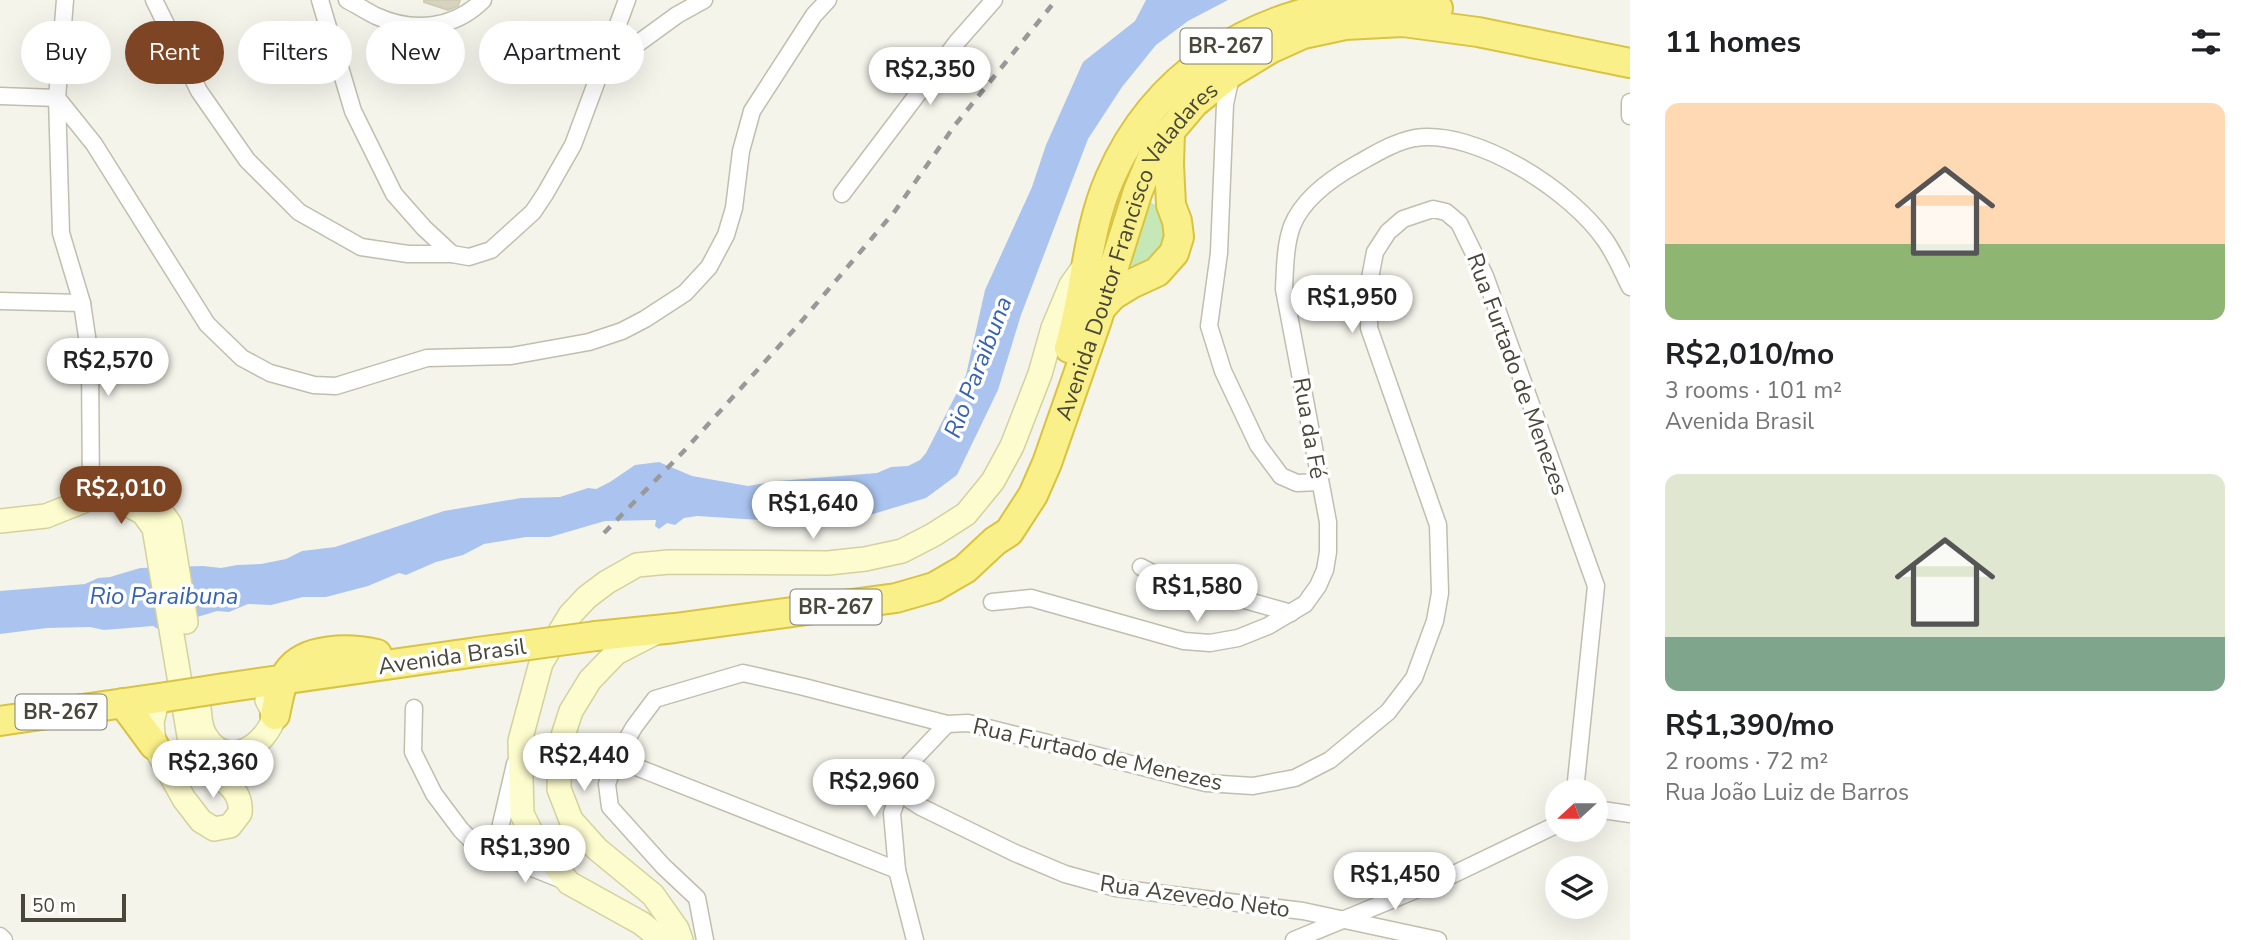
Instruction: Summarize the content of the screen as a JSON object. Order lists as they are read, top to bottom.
{
  "streets": {
    "highway": ["BR-267", "Avenida Doutor Francisco Valadares", "Avenida Brasil"],
    "street": ["Rua Furtado de Menezes", "Rua da Fé", "Rua Azevedo Neto"]
  },
  "crossings": [
    ["BR-267", "Avenida Brasil"],
    ["Avenida Doutor Francisco Valadares", "Avenida Brasil"]
  ],
  "water": ["Rio Paraibuna"],
  "scale_bar": "50 m",
  "north": "left",
  "page": {
    "heading": "11 homes",
    "chip": [
      "Buy",
      "Rent",
      "Filters",
      "New",
      "Apartment"
    ],
    "price": [
      "R$2,350",
      "R$1,950",
      "R$2,570",
      "R$2,010",
      "R$1,640",
      "R$1,580",
      "R$2,440",
      "R$2,360",
      "R$2,960",
      "R$1,390",
      "R$1,450"
    ],
    "list": [
      {
        "name": "R$2,010/mo",
        "note": "3 rooms · 101 m² · Avenida Brasil"
      },
      {
        "name": "R$1,390/mo",
        "note": "2 rooms · 72 m² · Rua João Luiz de Barros"
      }
    ],
    "scale": "50 m"
  }
}
